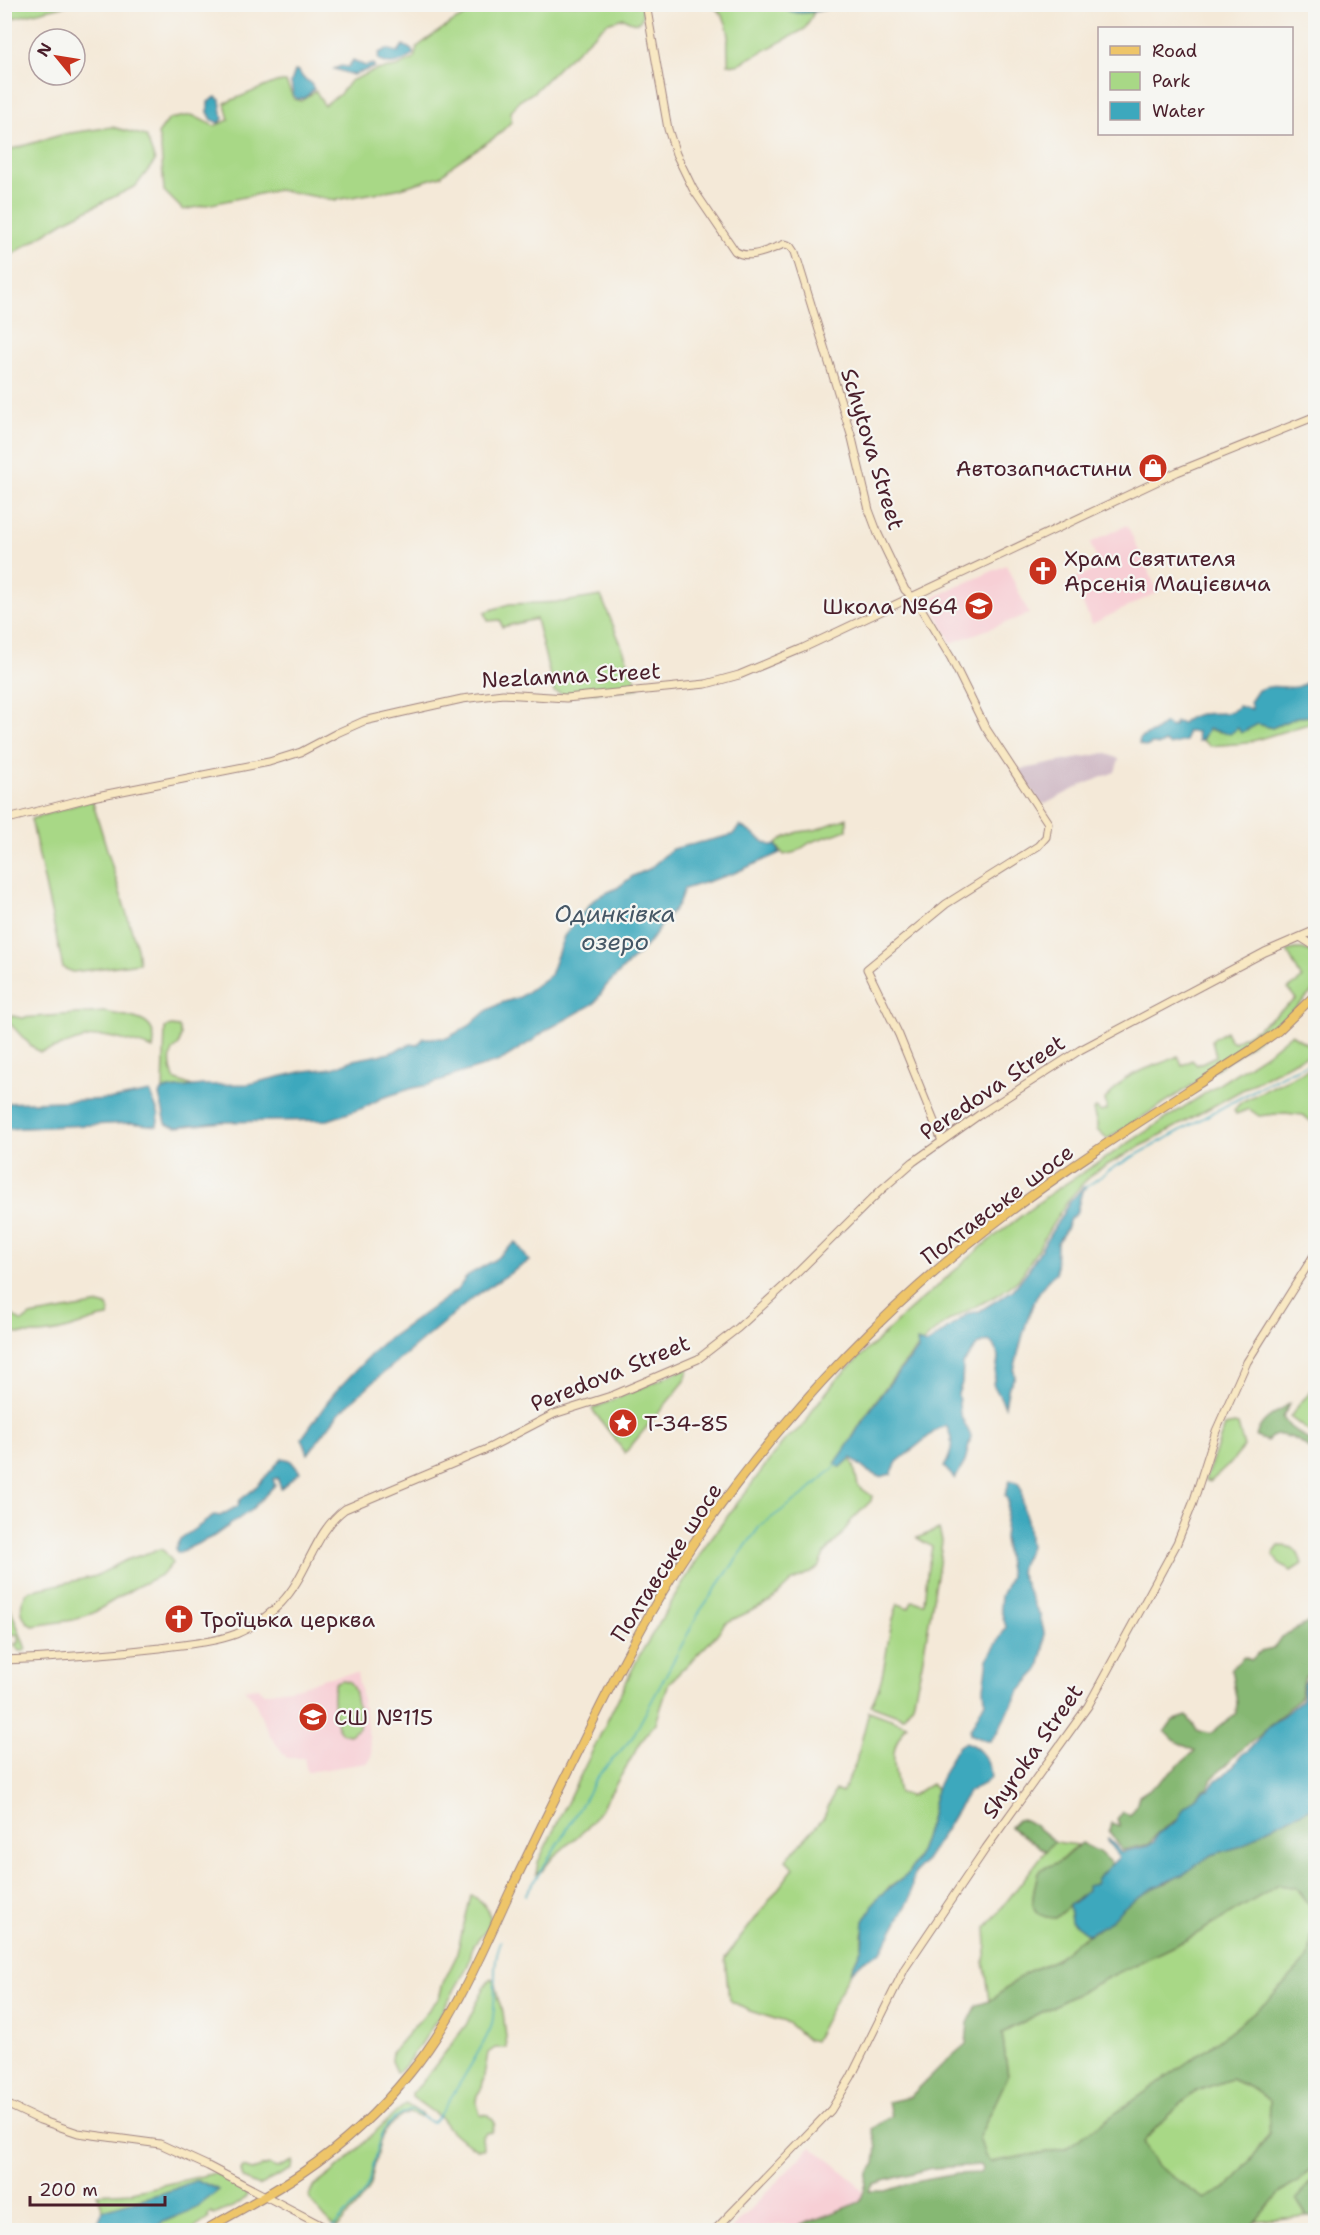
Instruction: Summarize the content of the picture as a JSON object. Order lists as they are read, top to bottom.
{
  "streets": {
    "main road": ["Полтавське шосе"],
    "street": [
      "Schytova Street",
      "Nezlamna Street",
      "Peredova Street",
      "Shyroka Street"
    ]
  },
  "crossings": [
    ["Schytova Street", "Nezlamna Street"],
    ["Schytova Street", "Peredova Street"]
  ],
  "water": ["Одинківка озеро"],
  "places": {
    "shop": ["Автозапчастини"],
    "church": ["Храм Святителя Арсенія Мацієвича", "Троїцька церква"],
    "school or university": ["Школа №64", "СШ №115"],
    "place": ["Т-34-85"]
  },
  "legend": ["Road", "Park", "Water"],
  "scale_bar": "200 m",
  "north": "top left"
}
